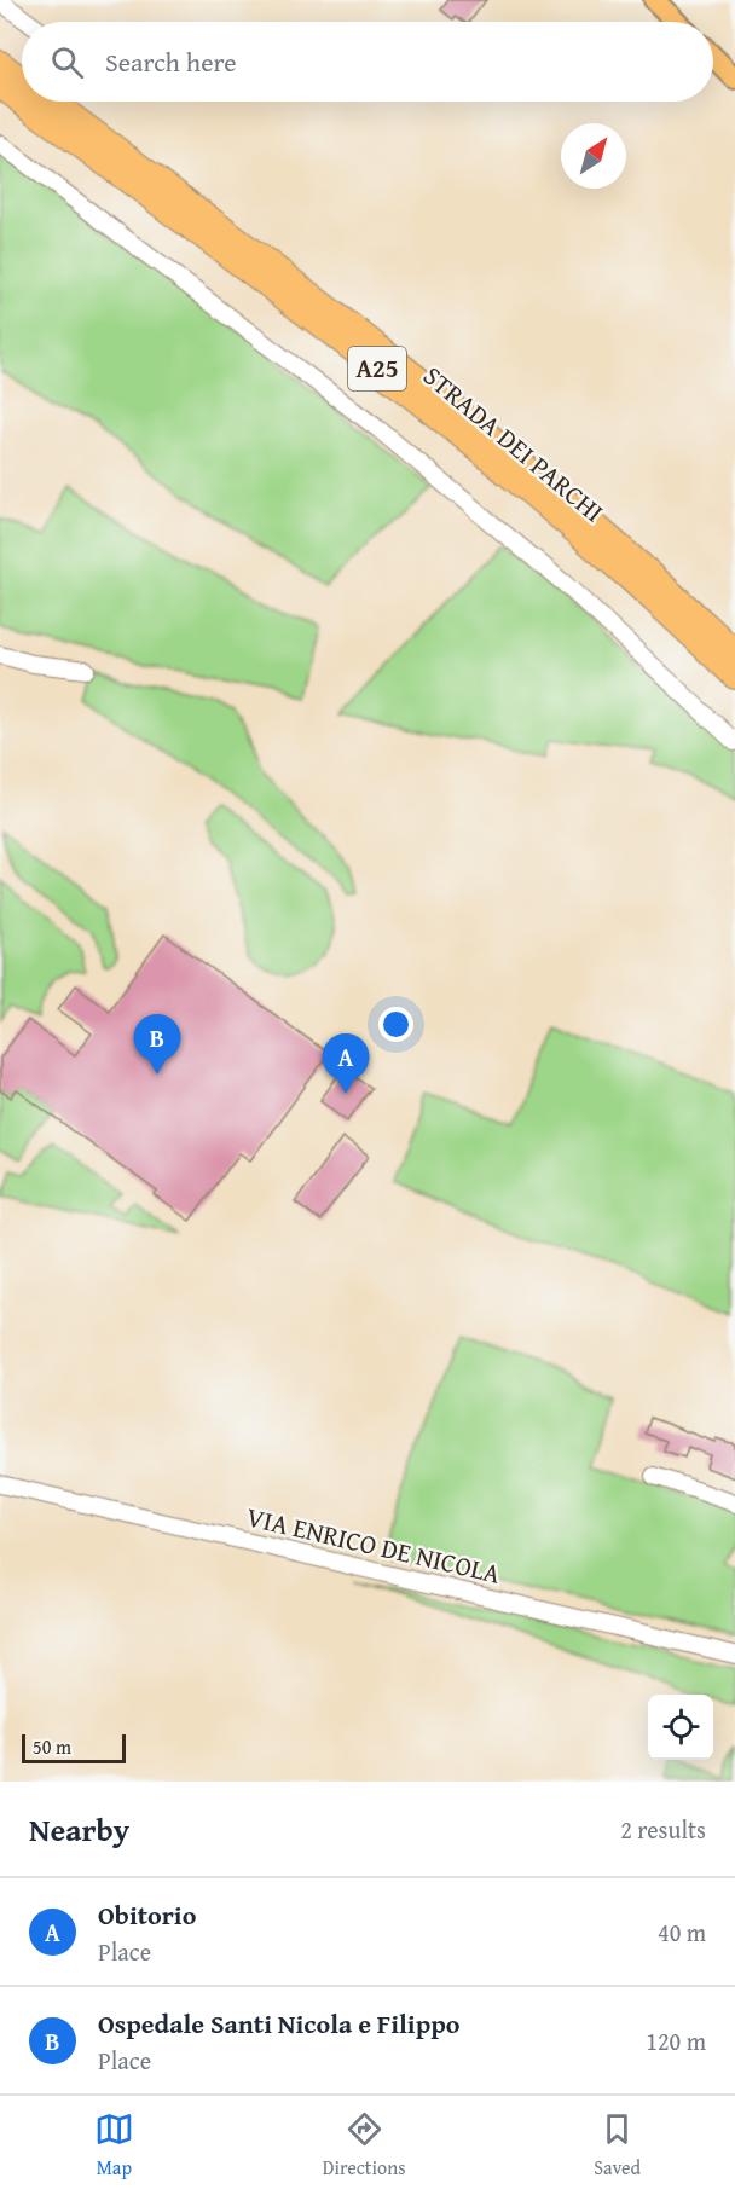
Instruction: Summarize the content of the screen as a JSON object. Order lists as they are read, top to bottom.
{
  "streets": {
    "highway": ["A25", "STRADA DEI PARCHI"],
    "street": ["VIA ENRICO DE NICOLA"]
  },
  "scale_bar": "50 m",
  "north": "top right",
  "page": {
    "search": "Search here",
    "pins": ["B", "A"],
    "scale": "50 m",
    "heading": ["Nearby", "2 results"],
    "list": [
      {
        "mark": "A",
        "name": "Obitorio",
        "note": "Place",
        "value": "40 m"
      },
      {
        "mark": "B",
        "name": "Ospedale Santi Nicola e Filippo",
        "note": "Place",
        "value": "120 m"
      }
    ],
    "nav": ["Map", "Directions", "Saved"]
  }
}
